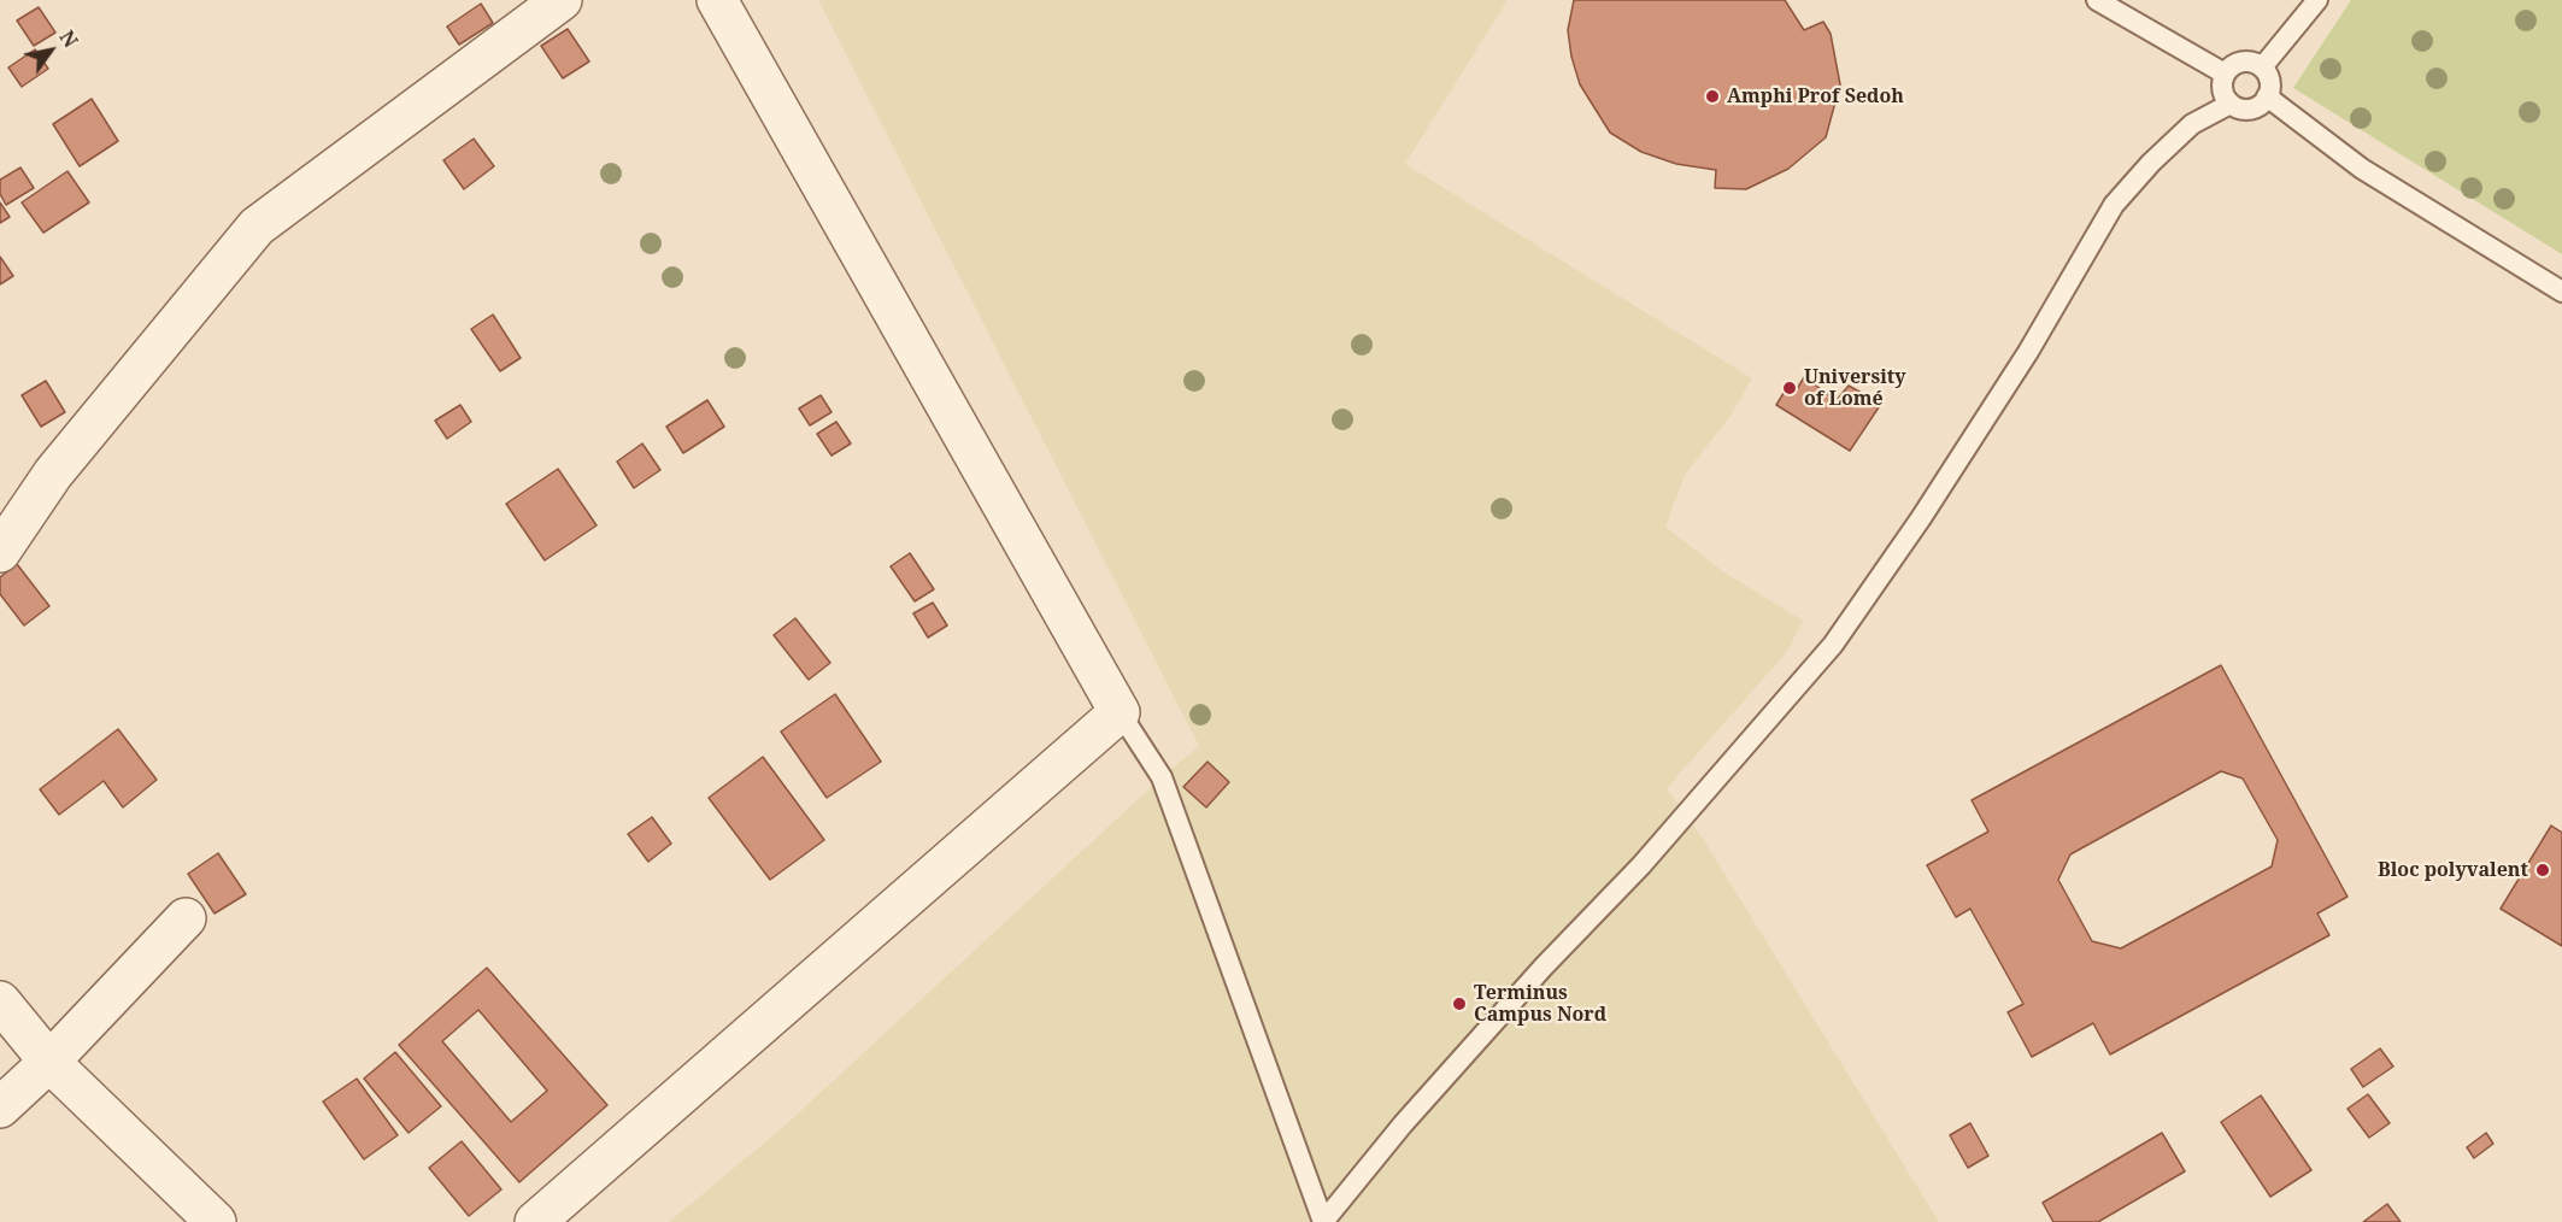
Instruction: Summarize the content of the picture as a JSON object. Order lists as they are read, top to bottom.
{
  "places": [
    "Amphi Prof Sedoh",
    "University of Lomé",
    "Bloc polyvalent",
    "Terminus Campus Nord"
  ],
  "north": "top right"
}
